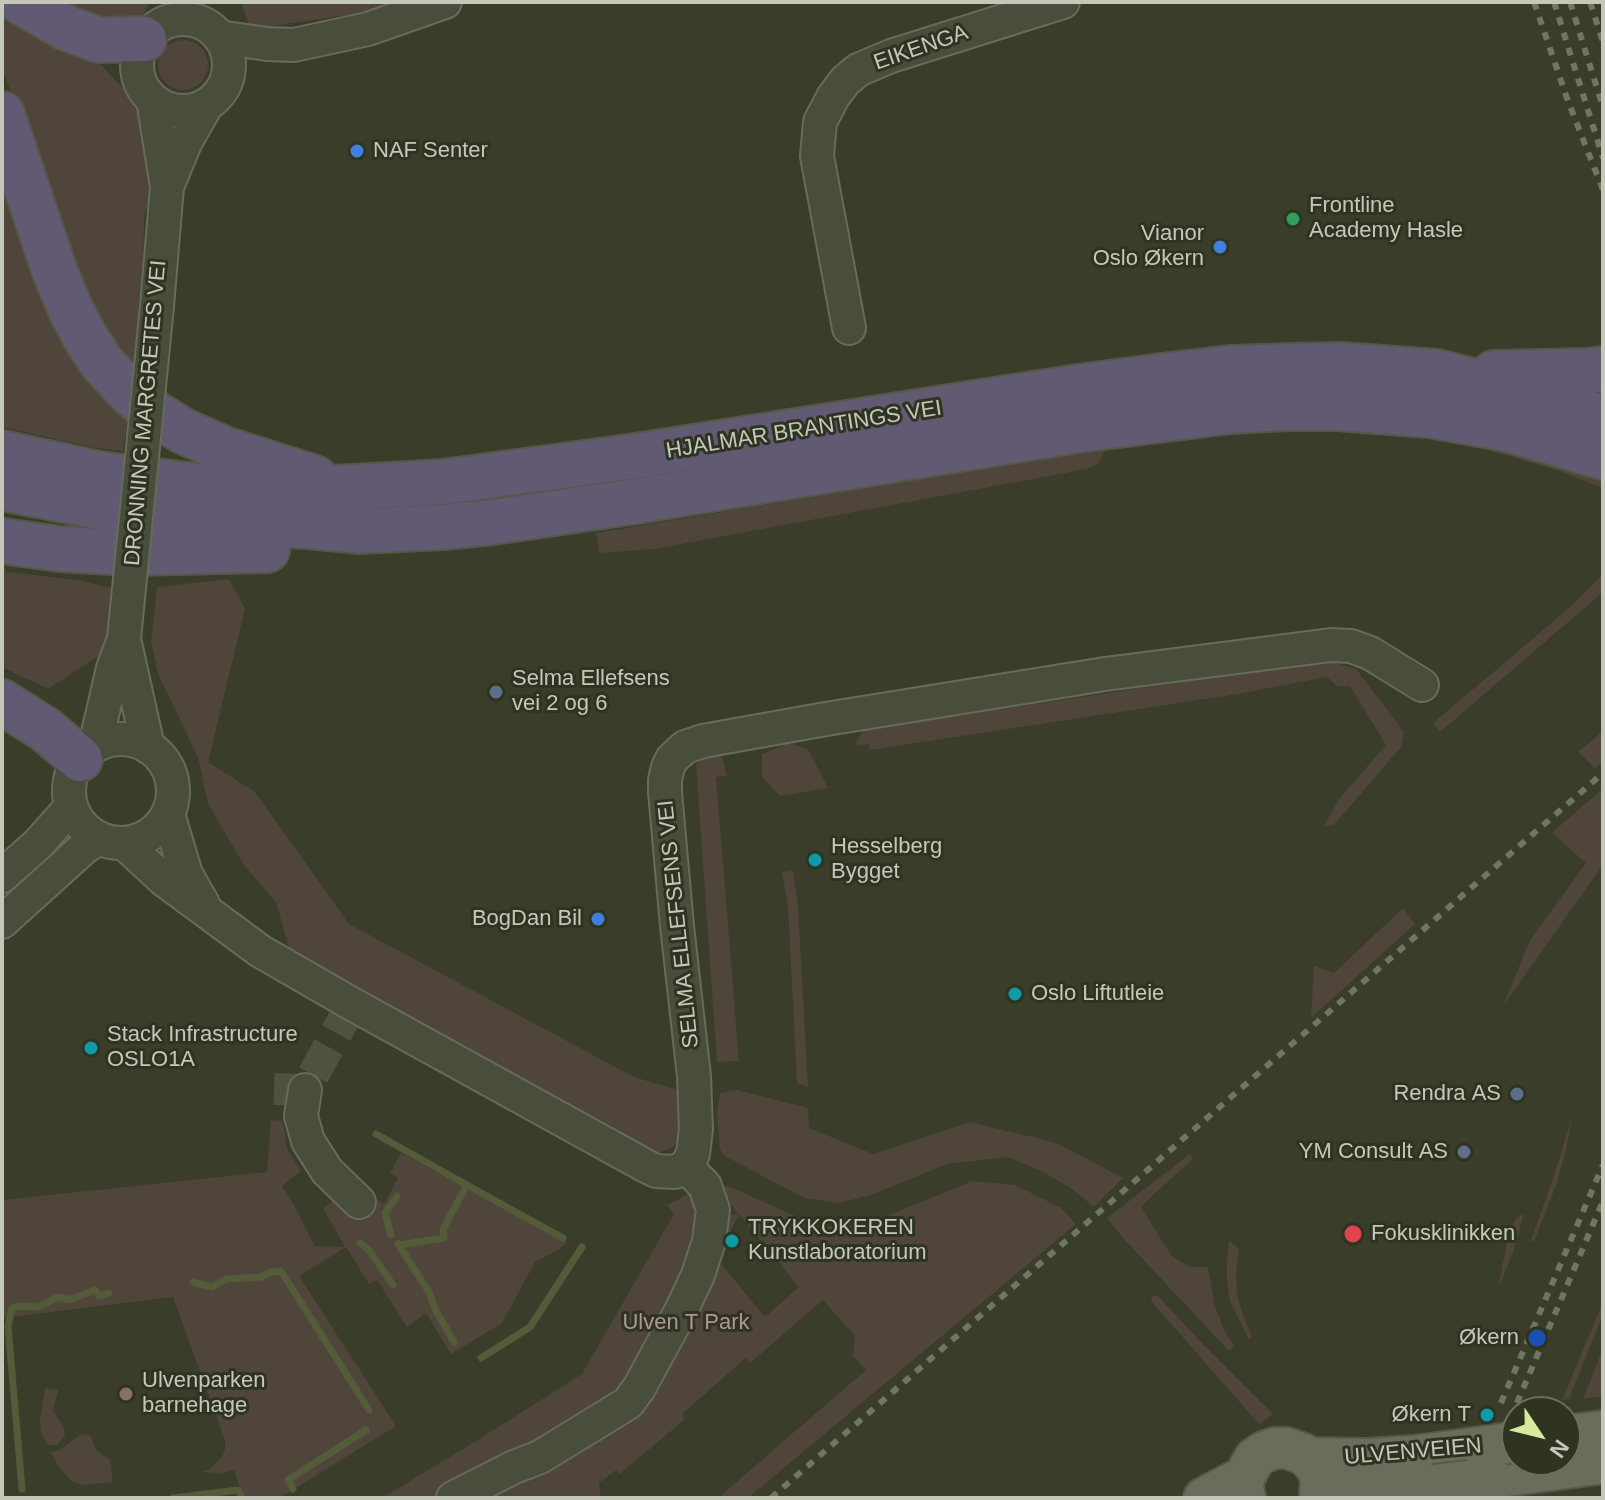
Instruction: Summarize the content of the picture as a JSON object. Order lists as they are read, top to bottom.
{
  "streets": {
    "highway": ["HJALMAR BRANTINGS VEI"],
    "main road": ["ULVENVEIEN"],
    "street": ["EIKENGA", "DRONNING MARGRETES VEI", "SELMA ELLEFSENS VEI"]
  },
  "parks": ["Ulven T Park"],
  "places": [
    "NAF Senter",
    "Frontline Academy Hasle",
    "Vianor Oslo Økern",
    "Selma Ellefsens vei 2 og 6",
    "Hesselberg Bygget",
    "BogDan Bil",
    "Oslo Liftutleie",
    "Stack Infrastructure OSLO1A",
    "Rendra AS",
    "YM Consult AS",
    "Fokusklinikken",
    "TRYKKOKEREN Kunstlaboratorium",
    "Økern",
    "Ulvenparken barnehage",
    "Økern T"
  ],
  "north": "bottom right"
}
